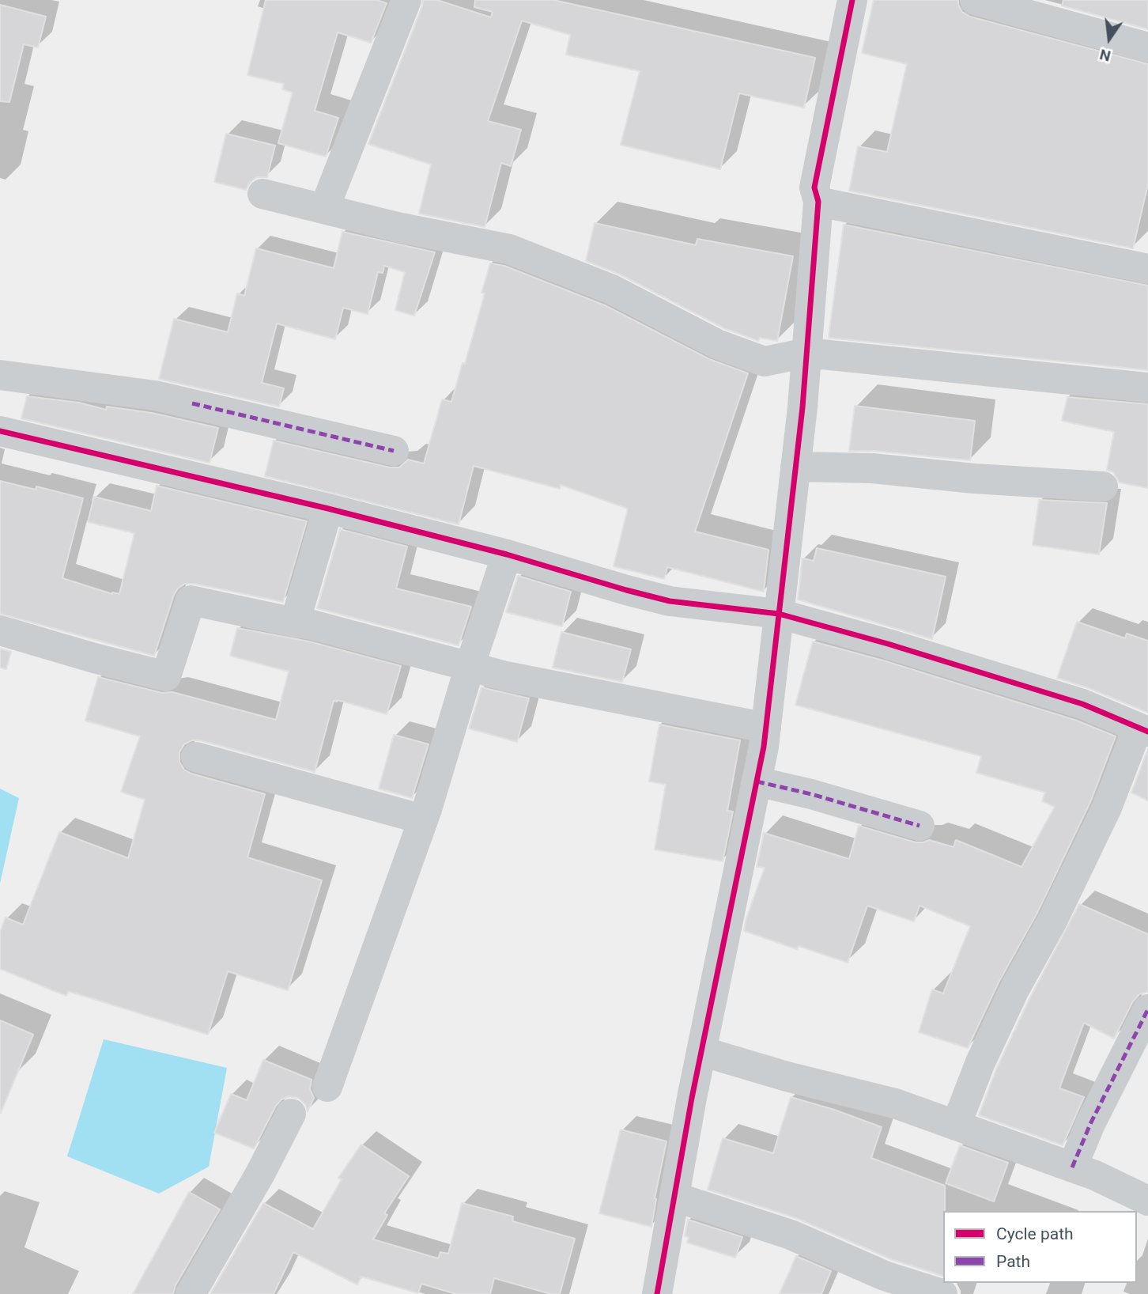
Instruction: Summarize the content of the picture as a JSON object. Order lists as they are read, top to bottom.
{
  "legend": ["Cycle path", "Path"],
  "north": "bottom"
}
